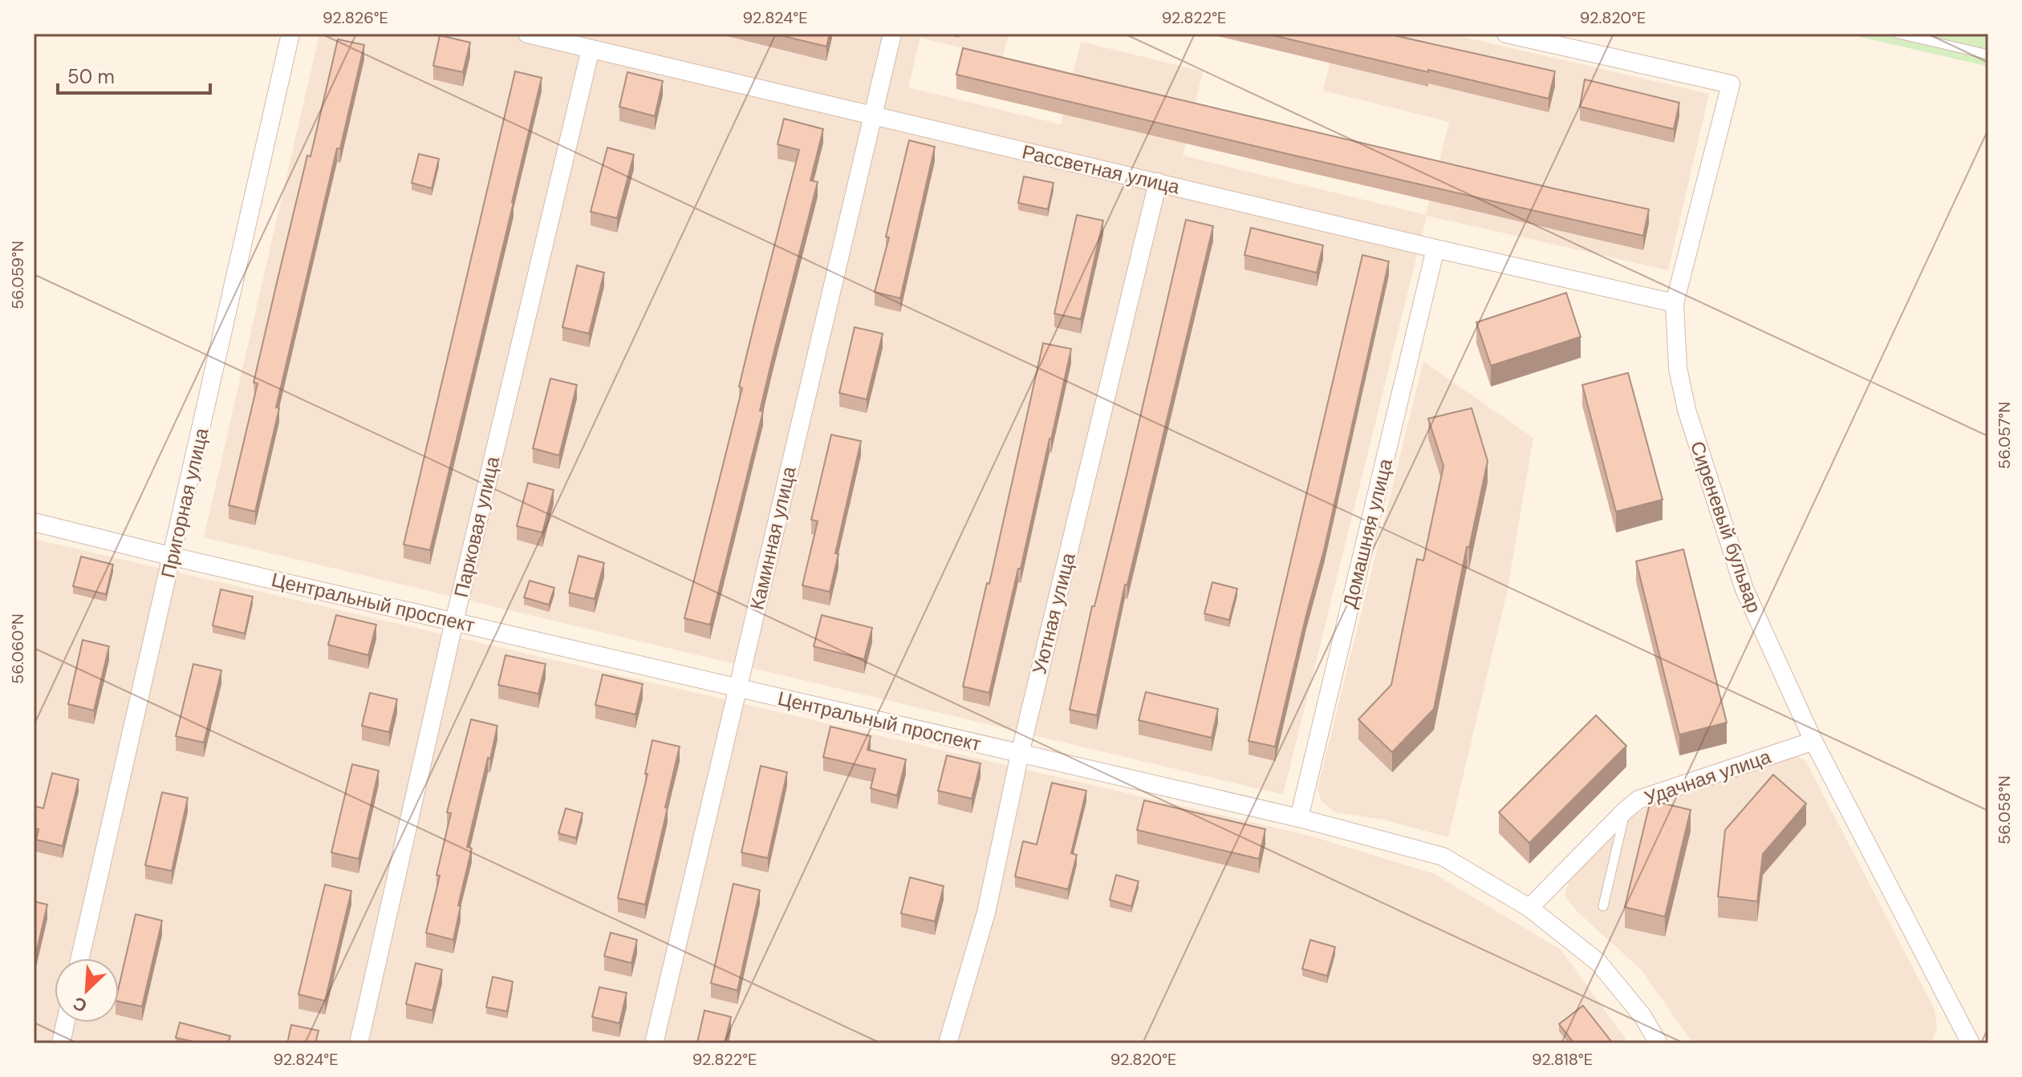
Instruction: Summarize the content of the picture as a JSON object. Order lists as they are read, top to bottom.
{
  "streets": {
    "street": [
      "Рассветная улица",
      "Пригорная улица",
      "Парковая улица",
      "Сиреневый бульвар",
      "Домашняя улица",
      "Каминная улица",
      "Центральный проспект",
      "Уютная улица",
      "Удачная улица"
    ]
  },
  "crossings": [
    ["Рассветная улица", "Парковая улица"],
    ["Рассветная улица", "Сиреневый бульвар"],
    ["Рассветная улица", "Домашняя улица"],
    ["Рассветная улица", "Каминная улица"],
    ["Рассветная улица", "Уютная улица"],
    ["Пригорная улица", "Центральный проспект"],
    ["Парковая улица", "Центральный проспект"],
    ["Сиреневый бульвар", "Удачная улица"],
    ["Домашняя улица", "Центральный проспект"],
    ["Каминная улица", "Центральный проспект"],
    ["Центральный проспект", "Уютная улица"],
    ["Центральный проспект", "Удачная улица"]
  ],
  "scale_bar": "50 m",
  "north": "bottom left",
  "coordinates": [
    "92.826°E",
    "92.824°E",
    "92.822°E",
    "92.820°E",
    "56.059°N",
    "56.057°N",
    "56.060°N",
    "56.058°N",
    "92.818°E"
  ]
}
